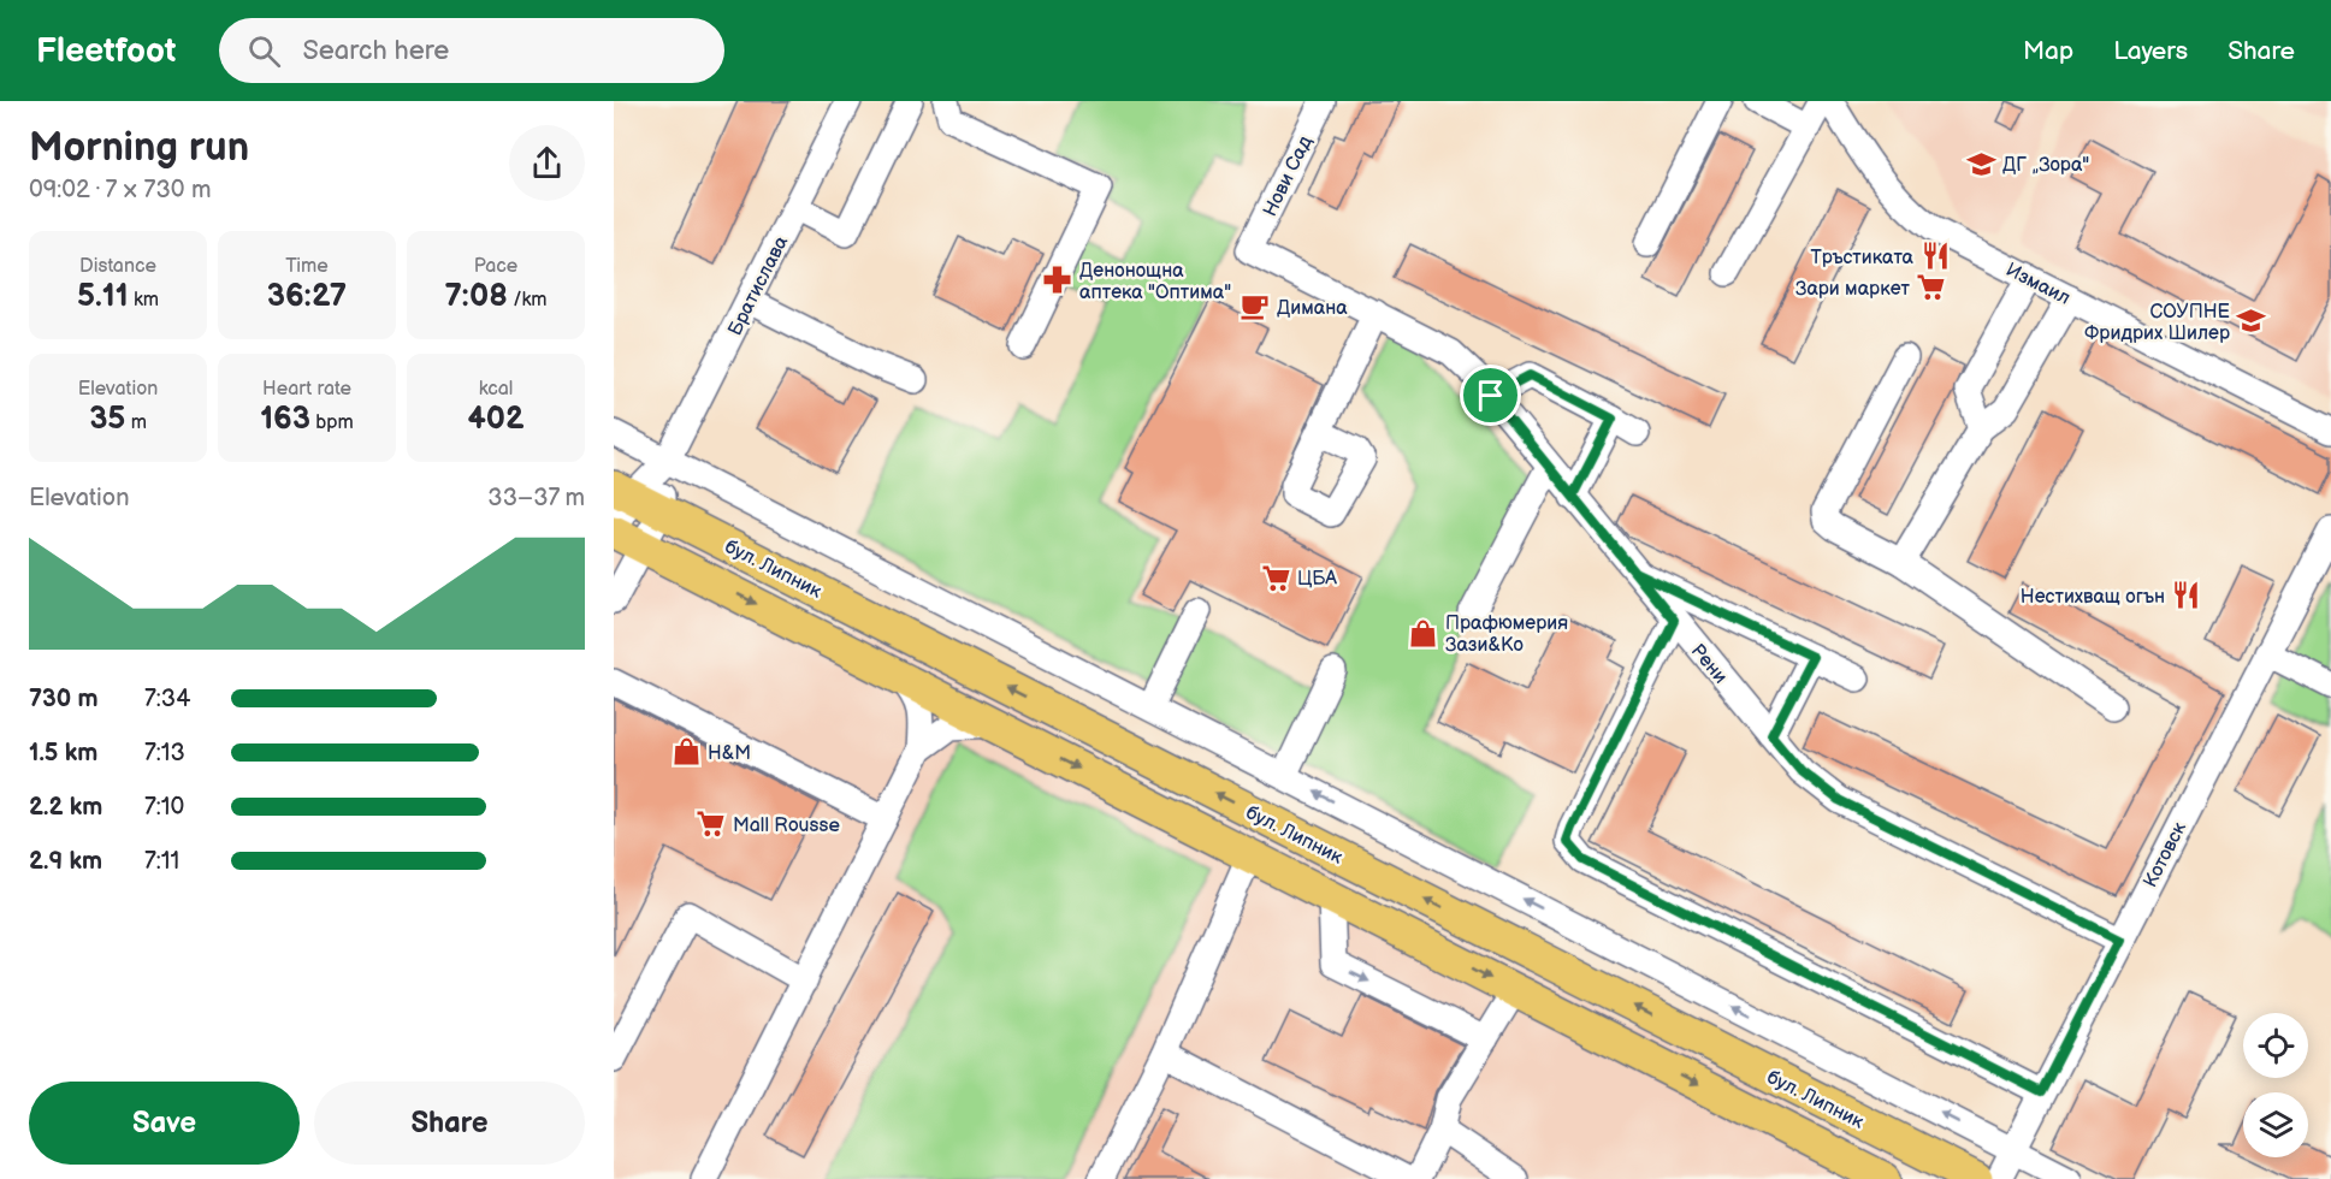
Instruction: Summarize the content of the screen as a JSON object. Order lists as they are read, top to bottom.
{
  "streets": {
    "main road": ["бул. Липник"],
    "street": [
      "Нови Сад",
      "Измаил",
      "Братислава",
      "Рени",
      "Котовск"
    ]
  },
  "crossings": [
    ["Нови Сад", "Рени"],
    ["Рени", "Котовск"]
  ],
  "places": {
    "school or university": ["ДГ „Зора\"", "СОУПНЕ Фридрих Шилер"],
    "restaurant": ["Тръстиката", "Нестихващ огън"],
    "pharmacy": ["Денонощна аптека \"Оптима\""],
    "supermarket": ["Зари маркет", "ЦБА", "Mall Rousse"],
    "cafe": ["Димана"],
    "shop": ["Прафюмерия Зази&Ко", "H&M"]
  },
  "page": {
    "header": "Fleetfoot",
    "search": "Search here",
    "nav": ["Map", "Layers", "Share"],
    "heading": ["Morning run", "09:02 · 7 × 730 m"],
    "stats": [
      ["Distance", "5.11 km"],
      ["Time", "36:27"],
      ["Pace", "7:08 /km"],
      ["Elevation", "35 m"],
      ["Heart rate", "163 bpm"],
      ["kcal", "402"]
    ],
    "chart": ["Elevation", "33–37 m"],
    "list": [
      {
        "name": "730 m",
        "note": "7:34"
      },
      {
        "name": "1.5 km",
        "note": "7:13"
      },
      {
        "name": "2.2 km",
        "note": "7:10"
      },
      {
        "name": "2.9 km",
        "note": "7:11"
      }
    ],
    "buttons": ["Save", "Share"]
  }
}
